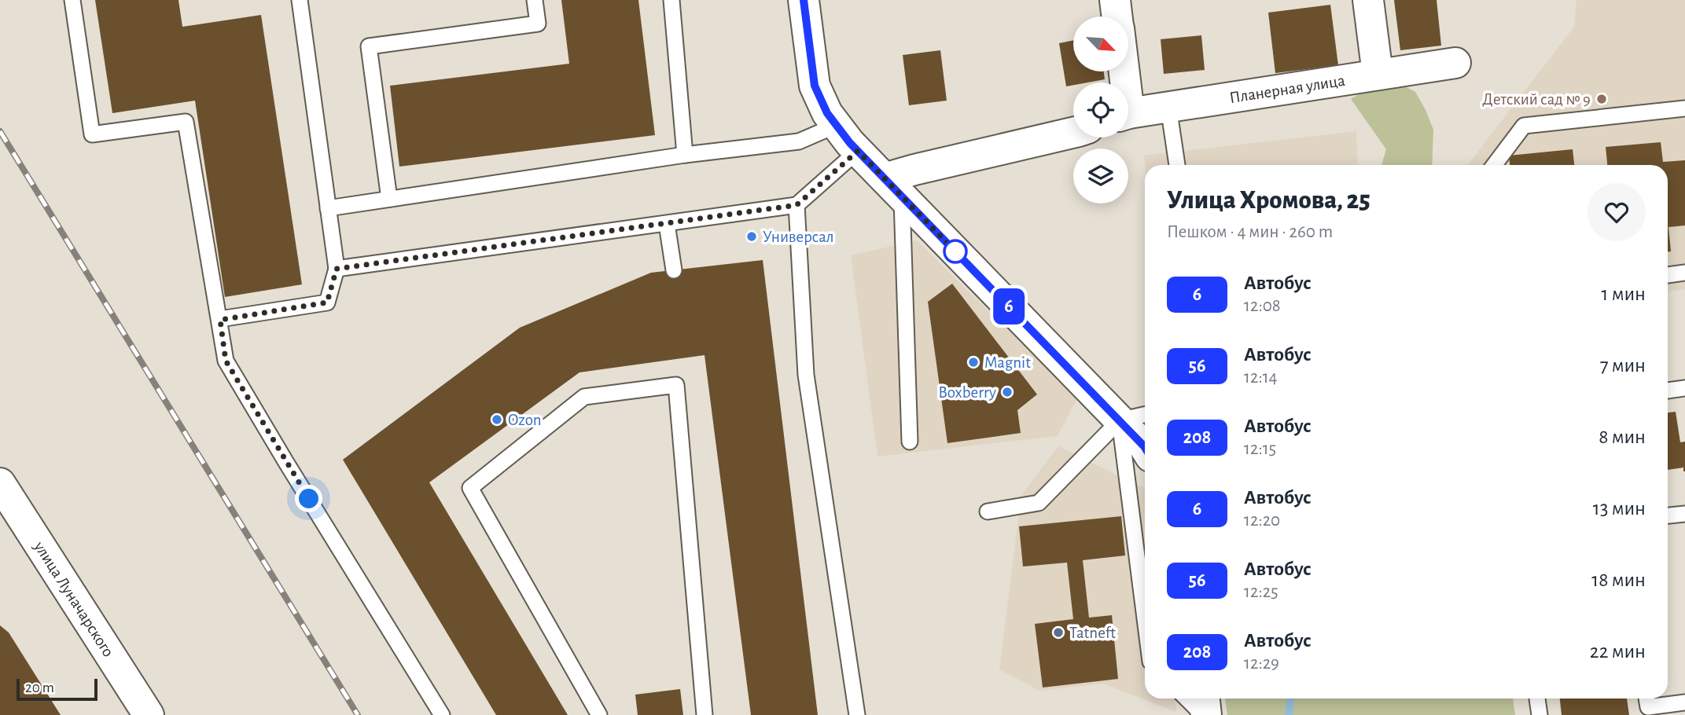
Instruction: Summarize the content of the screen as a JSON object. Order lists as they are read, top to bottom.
{
  "streets": {
    "main road": ["Планерная улица", "улица Луначарского"]
  },
  "places": [
    "Детский сад № 9",
    "Универсал",
    "Magnit",
    "Boxberry",
    "Ozon",
    "Tatneft"
  ],
  "lines": ["bus line 6"],
  "scale_bar": "20 m",
  "north": "bottom right",
  "page": {
    "on_map": "6",
    "heading": ["Улица Хромова, 25", "Пешком · 4 мин · 260 m"],
    "list": [
      {
        "mark": "6",
        "name": "Автобус",
        "note": "12:08",
        "value": "1 мин"
      },
      {
        "mark": "56",
        "name": "Автобус",
        "note": "12:14",
        "value": "7 мин"
      },
      {
        "mark": "208",
        "name": "Автобус",
        "note": "12:15",
        "value": "8 мин"
      },
      {
        "mark": "6",
        "name": "Автобус",
        "note": "12:20",
        "value": "13 мин"
      },
      {
        "mark": "56",
        "name": "Автобус",
        "note": "12:25",
        "value": "18 мин"
      },
      {
        "mark": "208",
        "name": "Автобус",
        "note": "12:29",
        "value": "22 мин"
      }
    ],
    "scale": "20 m"
  }
}
